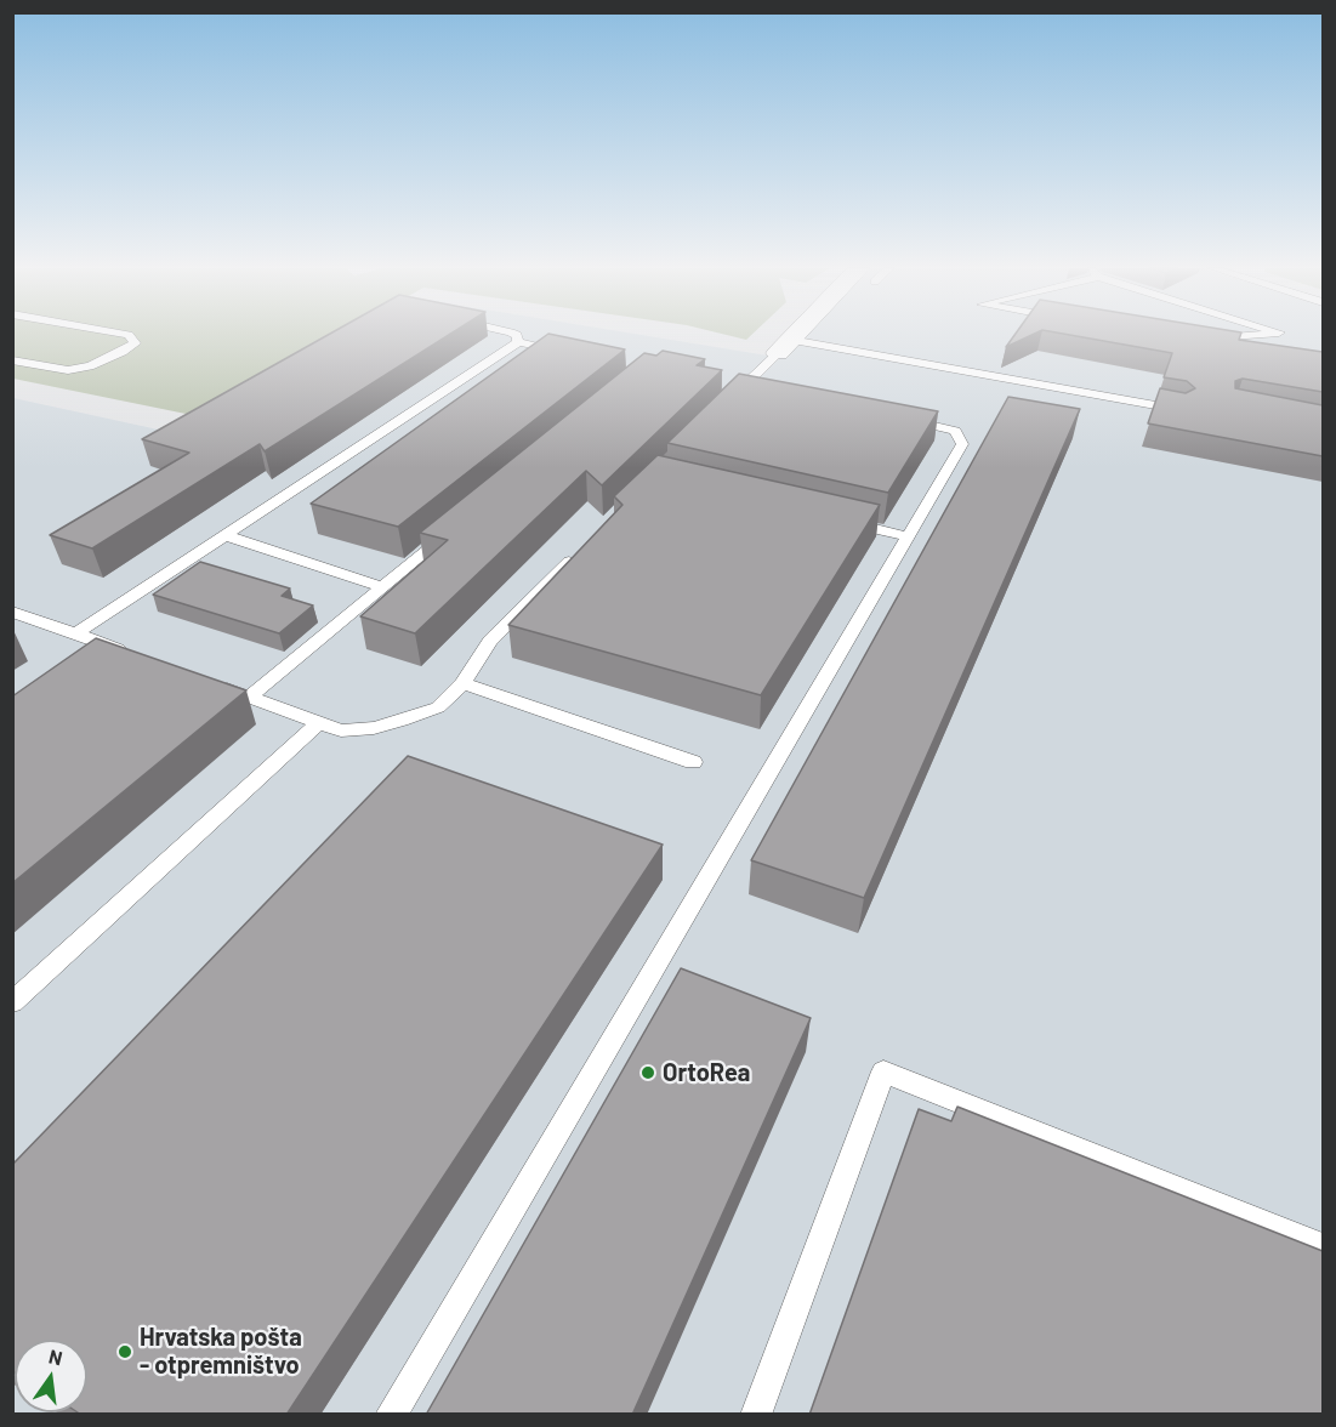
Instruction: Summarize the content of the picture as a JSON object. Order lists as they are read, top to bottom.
{
  "places": ["OrtoRea", "Hrvatska pošta - otpremništvo"],
  "north": "top"
}
